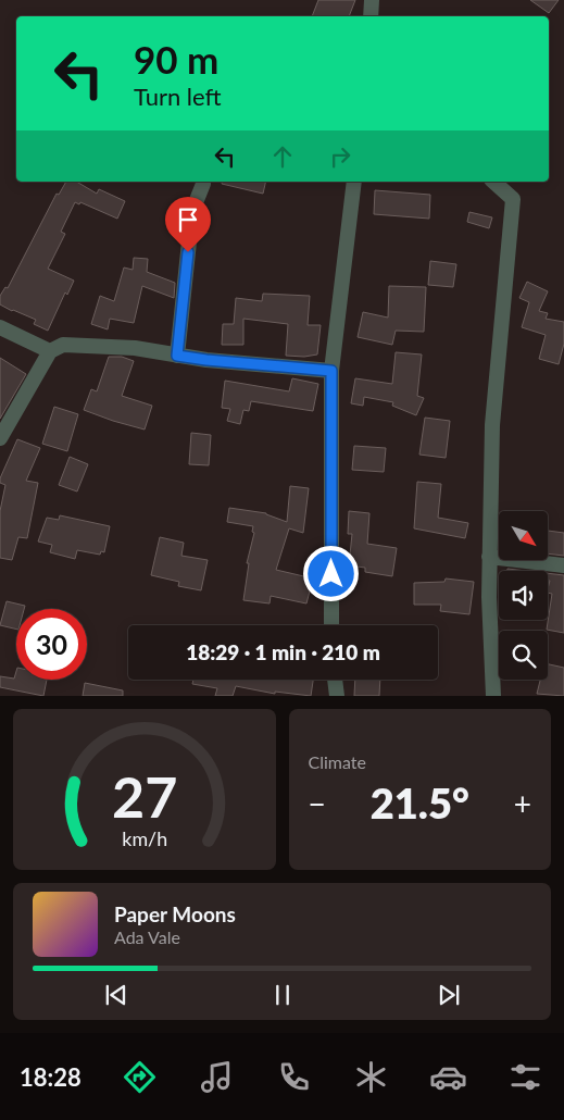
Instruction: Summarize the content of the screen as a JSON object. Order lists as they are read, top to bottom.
{
  "north": "bottom right",
  "page": {
    "turn": ["90 m", "Turn left"],
    "limit": "30",
    "trip": "18:29 · 1 min · 210 m",
    "tile": "Climate",
    "heat": ["−", "21.5°", "+"],
    "song": ["Paper Moons", "Ada Vale"],
    "tabs": "18:28",
    "gauge": ["27", "km/h"]
  }
}
